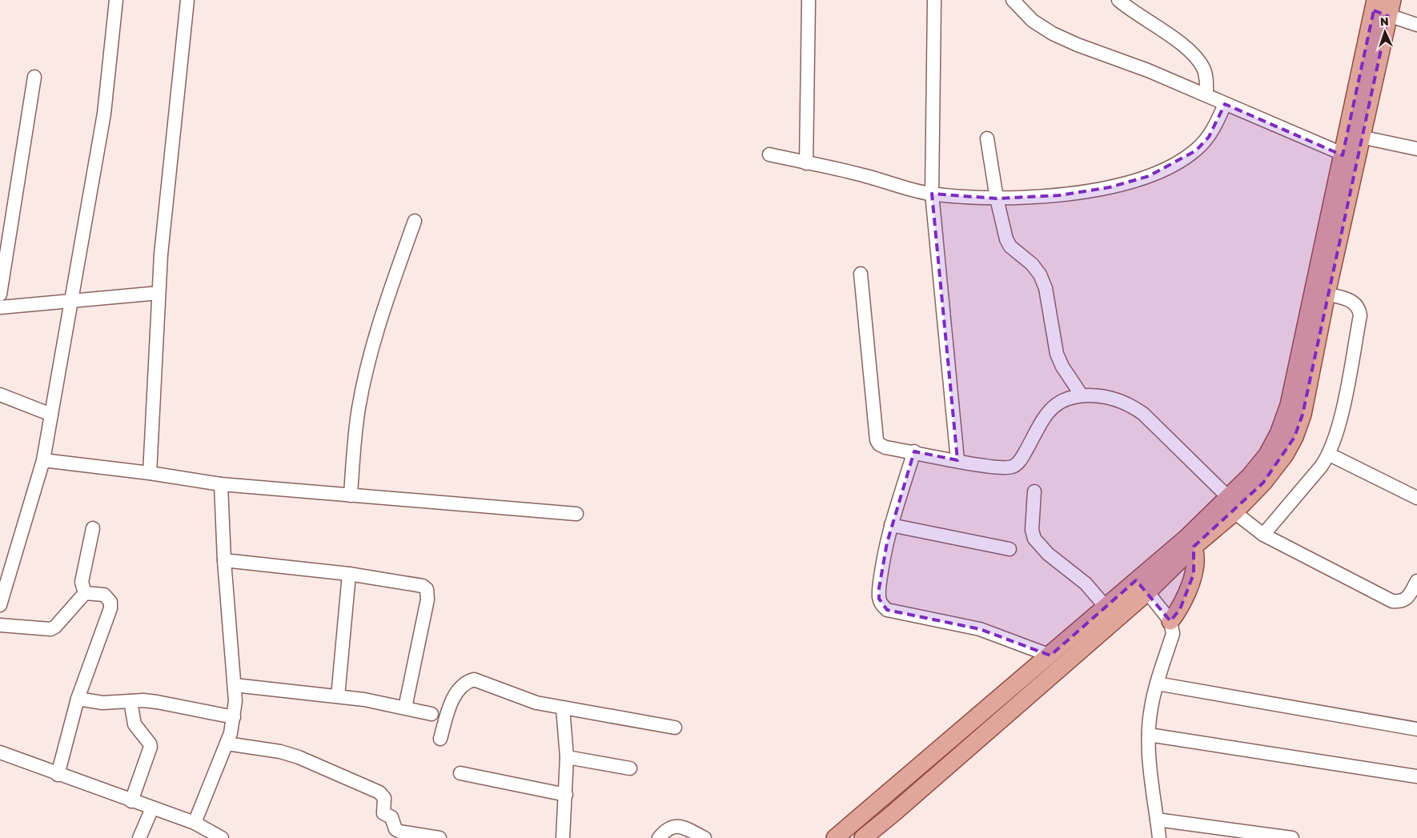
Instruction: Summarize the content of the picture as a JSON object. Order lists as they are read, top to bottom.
{
  "north": "top"
}
